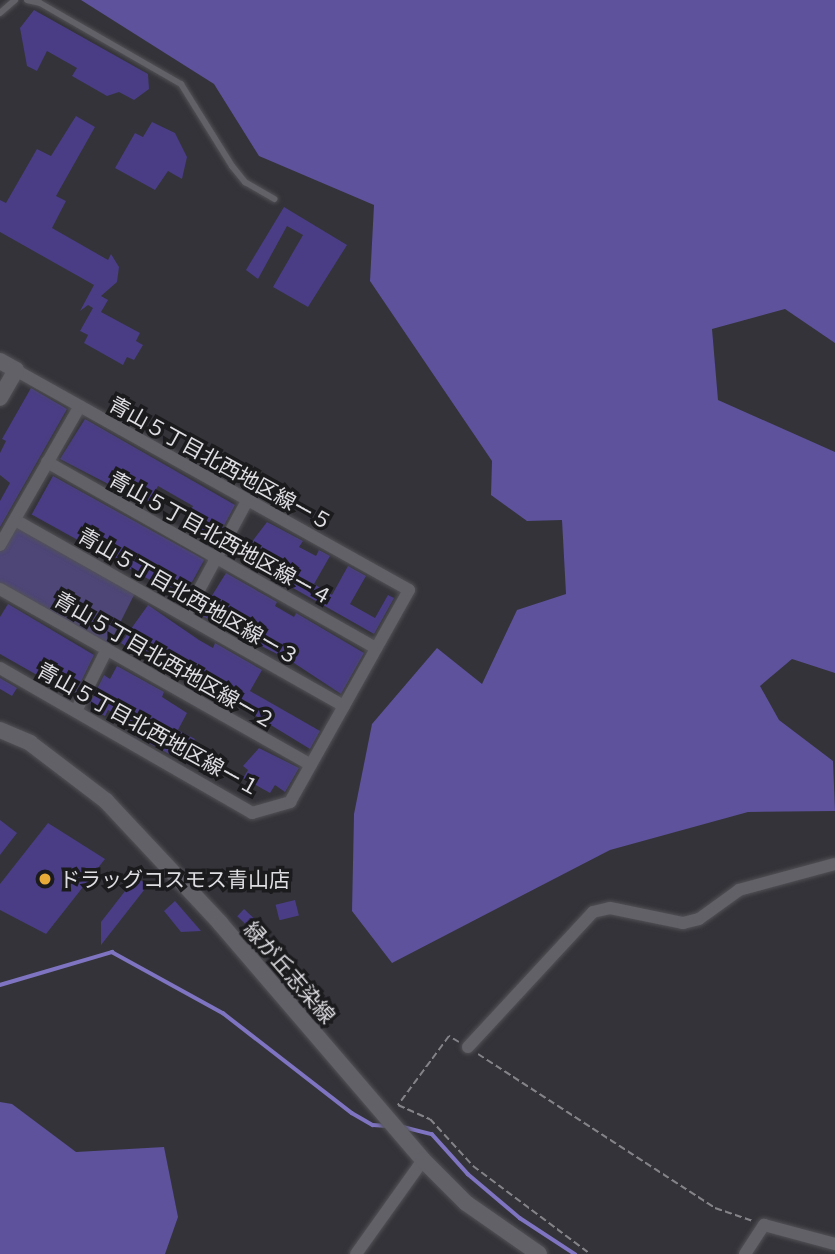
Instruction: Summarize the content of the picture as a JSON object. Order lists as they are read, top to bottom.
{
  "streets": {
    "street": [
      "青山５丁目北西地区線ー５",
      "青山５丁目北西地区線ー４",
      "青山５丁目北西地区線ー３",
      "青山５丁目北西地区線ー２",
      "青山５丁目北西地区線ー１",
      "緑が丘志染線"
    ]
  },
  "crossings": [
    ["青山５丁目北西地区線ー５", "青山５丁目北西地区線ー１"],
    ["青山５丁目北西地区線ー４", "青山５丁目北西地区線ー１"],
    ["青山５丁目北西地区線ー３", "青山５丁目北西地区線ー１"],
    ["青山５丁目北西地区線ー２", "青山５丁目北西地区線ー１"]
  ],
  "places": ["ドラッグコスモス青山店"]
}
